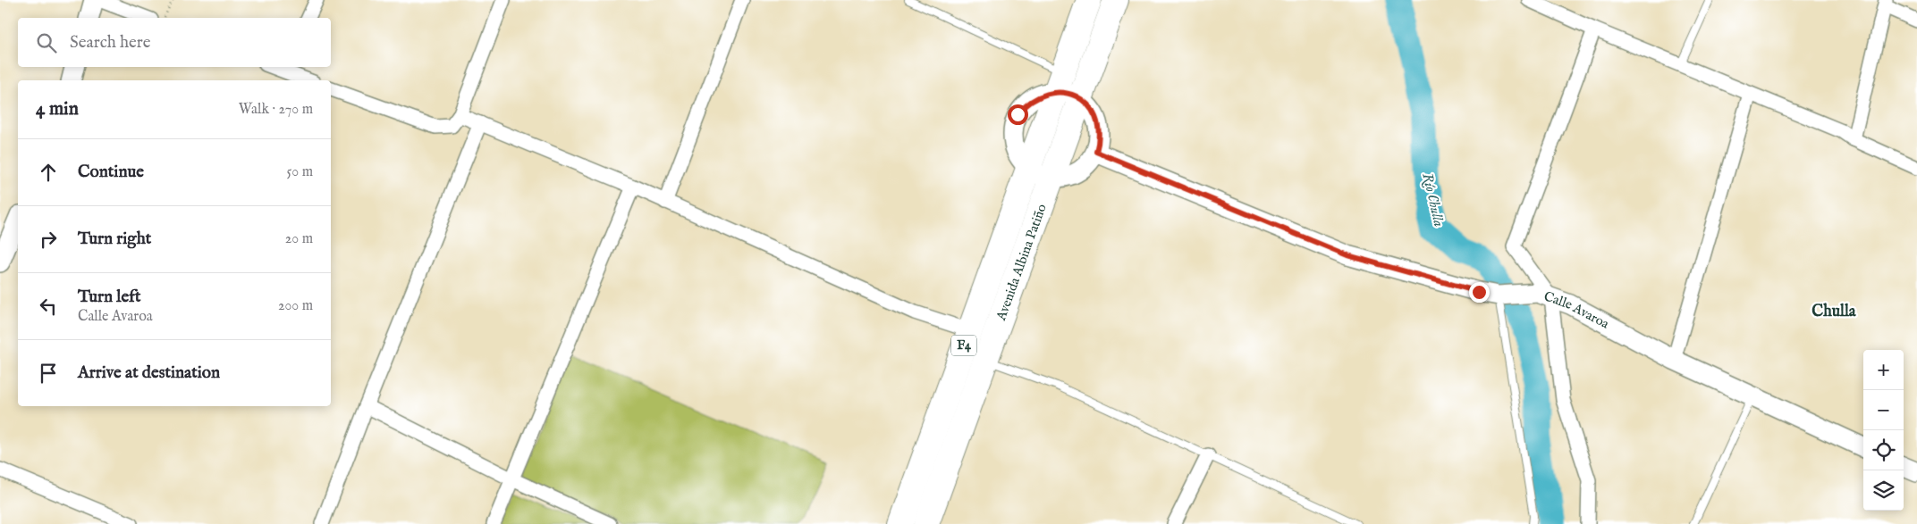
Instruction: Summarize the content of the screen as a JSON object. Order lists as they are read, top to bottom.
{
  "streets": {
    "highway": ["Avenida Albina Patiño", "F4"],
    "main road": ["Calle Avaroa"]
  },
  "districts": ["Chulla"],
  "water": ["Río Chulla"],
  "page": {
    "search": "Search here",
    "heading": ["4 min", "Walk · 270 m"],
    "list": [
      ["Continue", "50 m"],
      ["Turn right", "20 m"],
      ["Turn left", "Calle Avaroa", "200 m"],
      "Arrive at destination"
    ],
    "map_buttons": ["+", "−"]
  }
}
